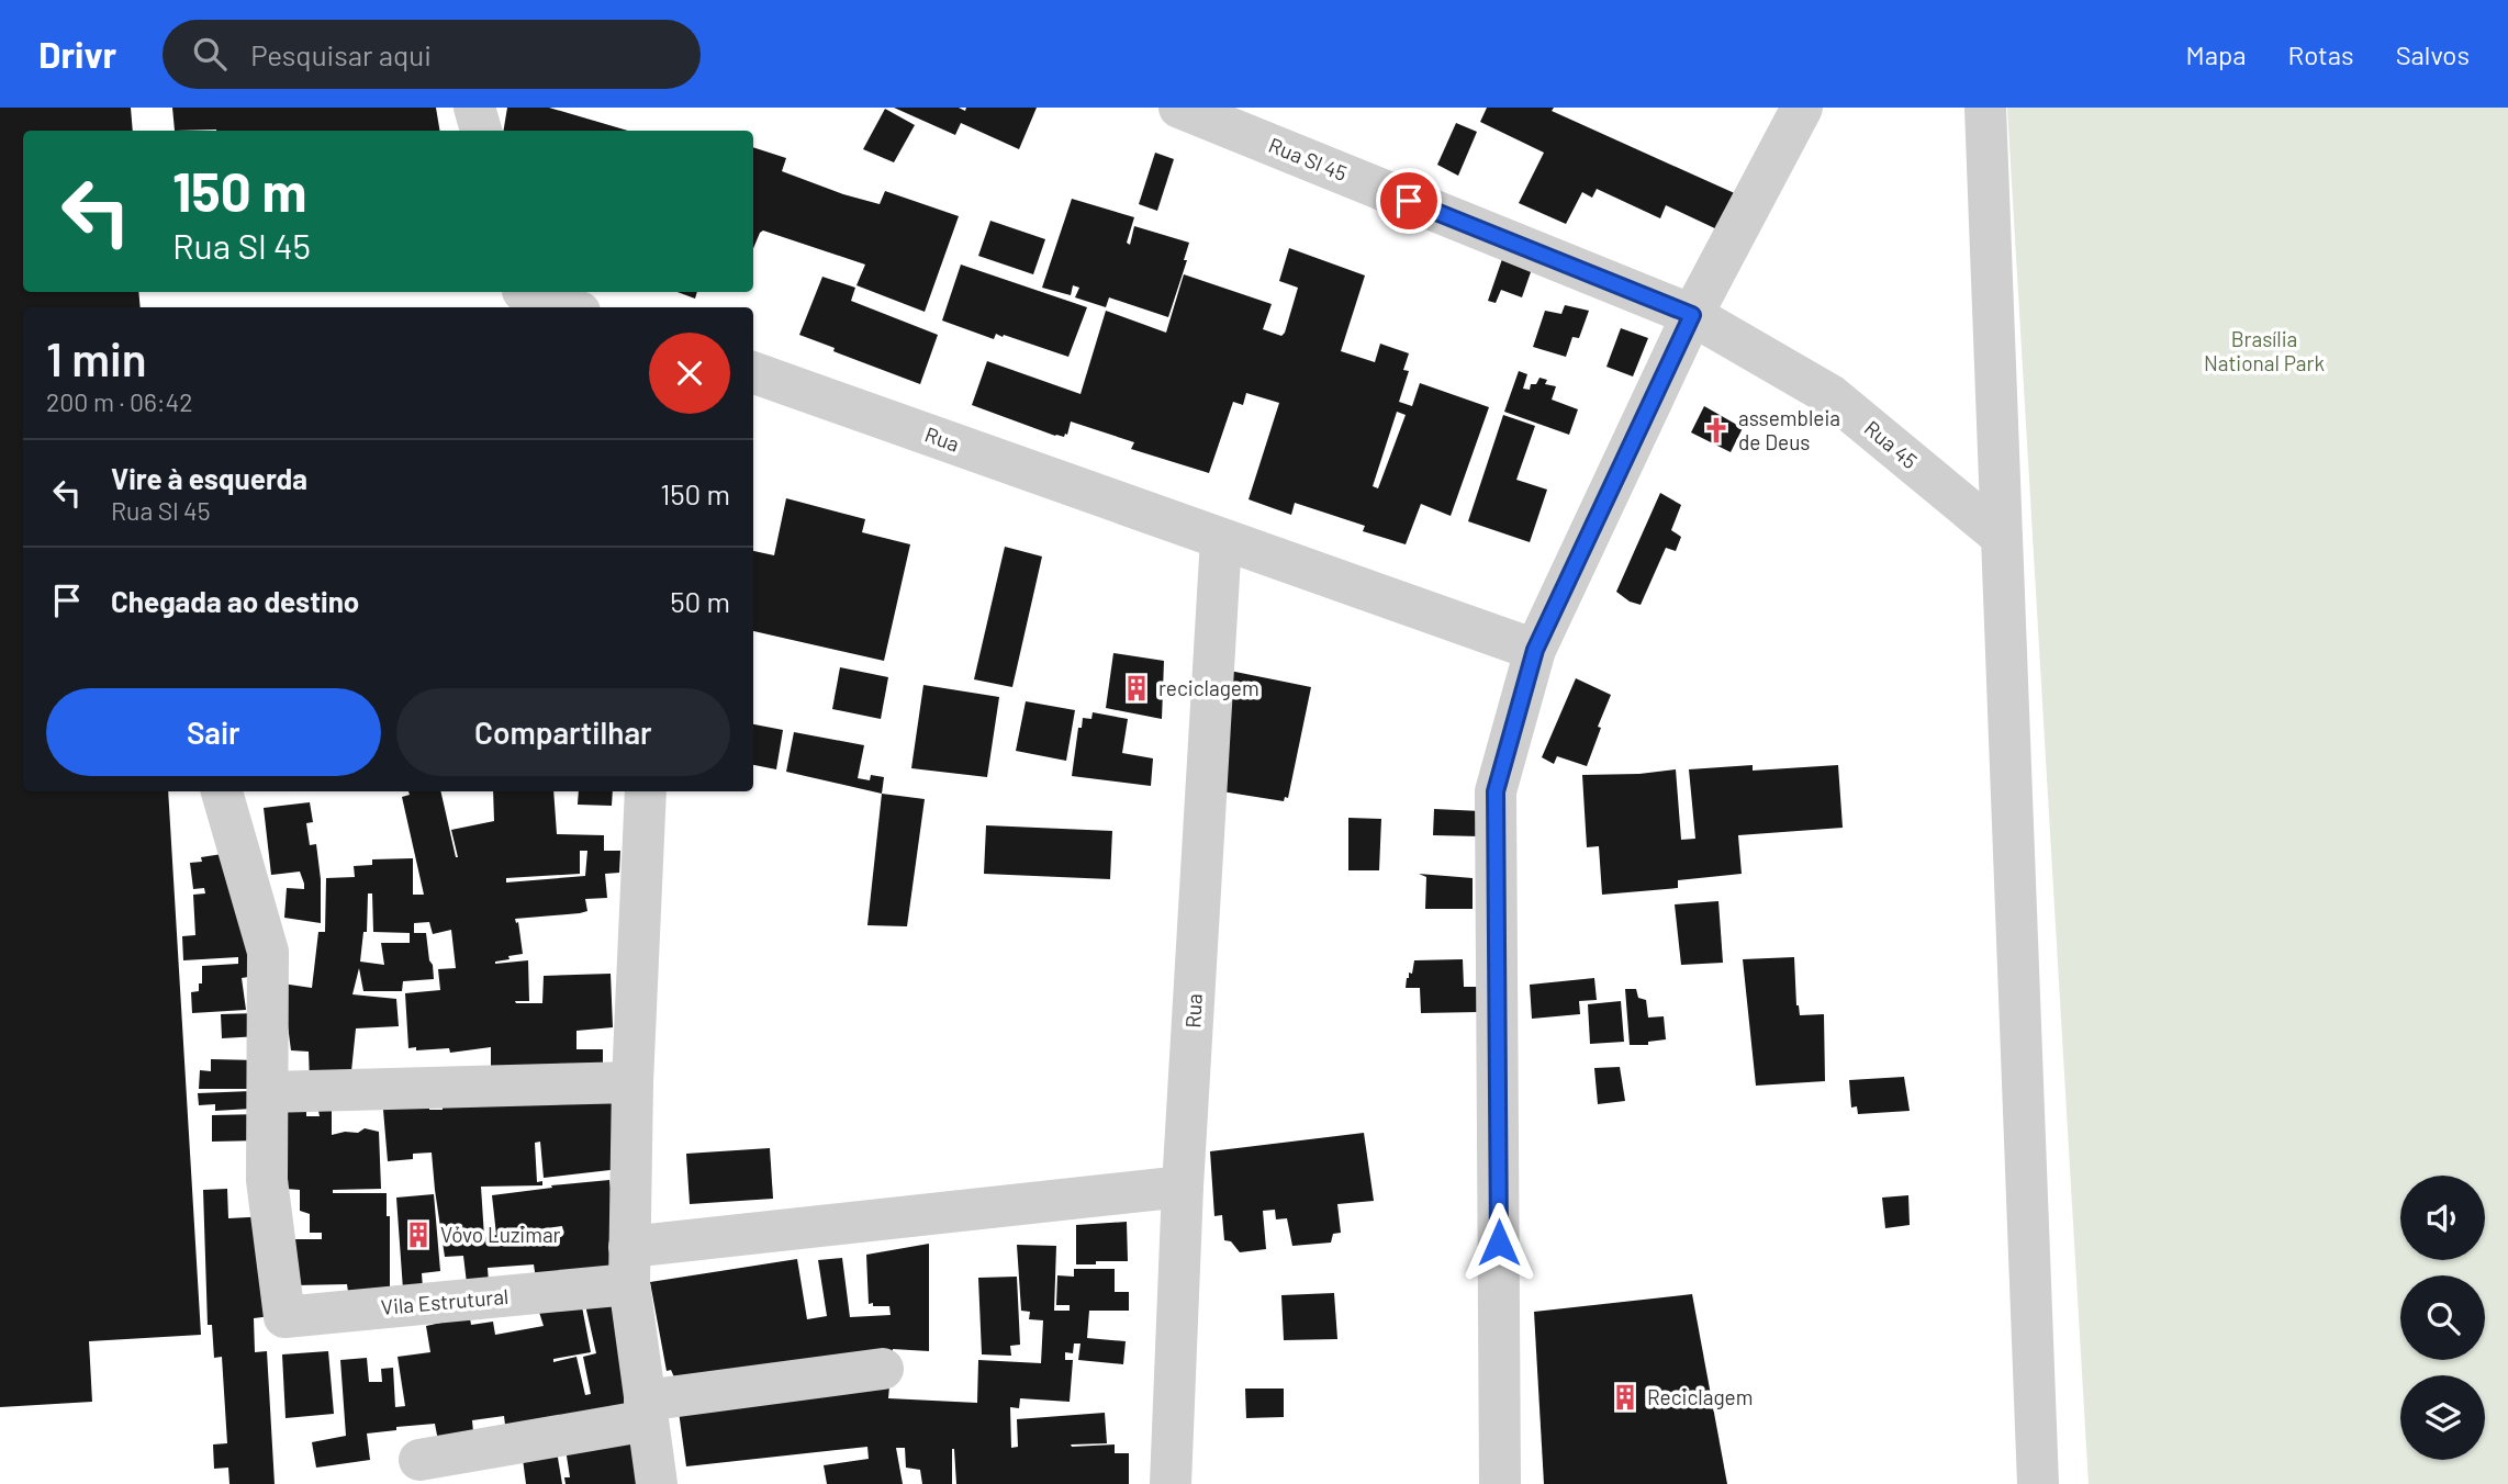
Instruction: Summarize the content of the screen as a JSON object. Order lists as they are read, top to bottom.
{
  "streets": {
    "street": [
      "Rua Sl 45",
      "Rua",
      "Rua 45",
      "Vila Estrutural"
    ]
  },
  "crossings": [
    ["Rua Sl 45", "Rua 45"]
  ],
  "parks": ["Brasília National Park"],
  "places": {
    "church": ["assembleia de Deus"],
    "building": ["reciclagem", "Vóvo Luzimar", "Reciclagem"]
  },
  "page": {
    "header": "Drivr",
    "search": "Pesquisar aqui",
    "nav": ["Mapa", "Rotas", "Salvos"],
    "turn": ["150 m", "Rua Sl 45"],
    "heading": ["1 min", "200 m · 06:42"],
    "list": [
      {
        "name": "Vire à esquerda",
        "note": "Rua Sl 45",
        "value": "150 m"
      },
      {
        "name": "Chegada ao destino",
        "value": "50 m"
      }
    ],
    "buttons": ["Sair", "Compartilhar"]
  }
}
